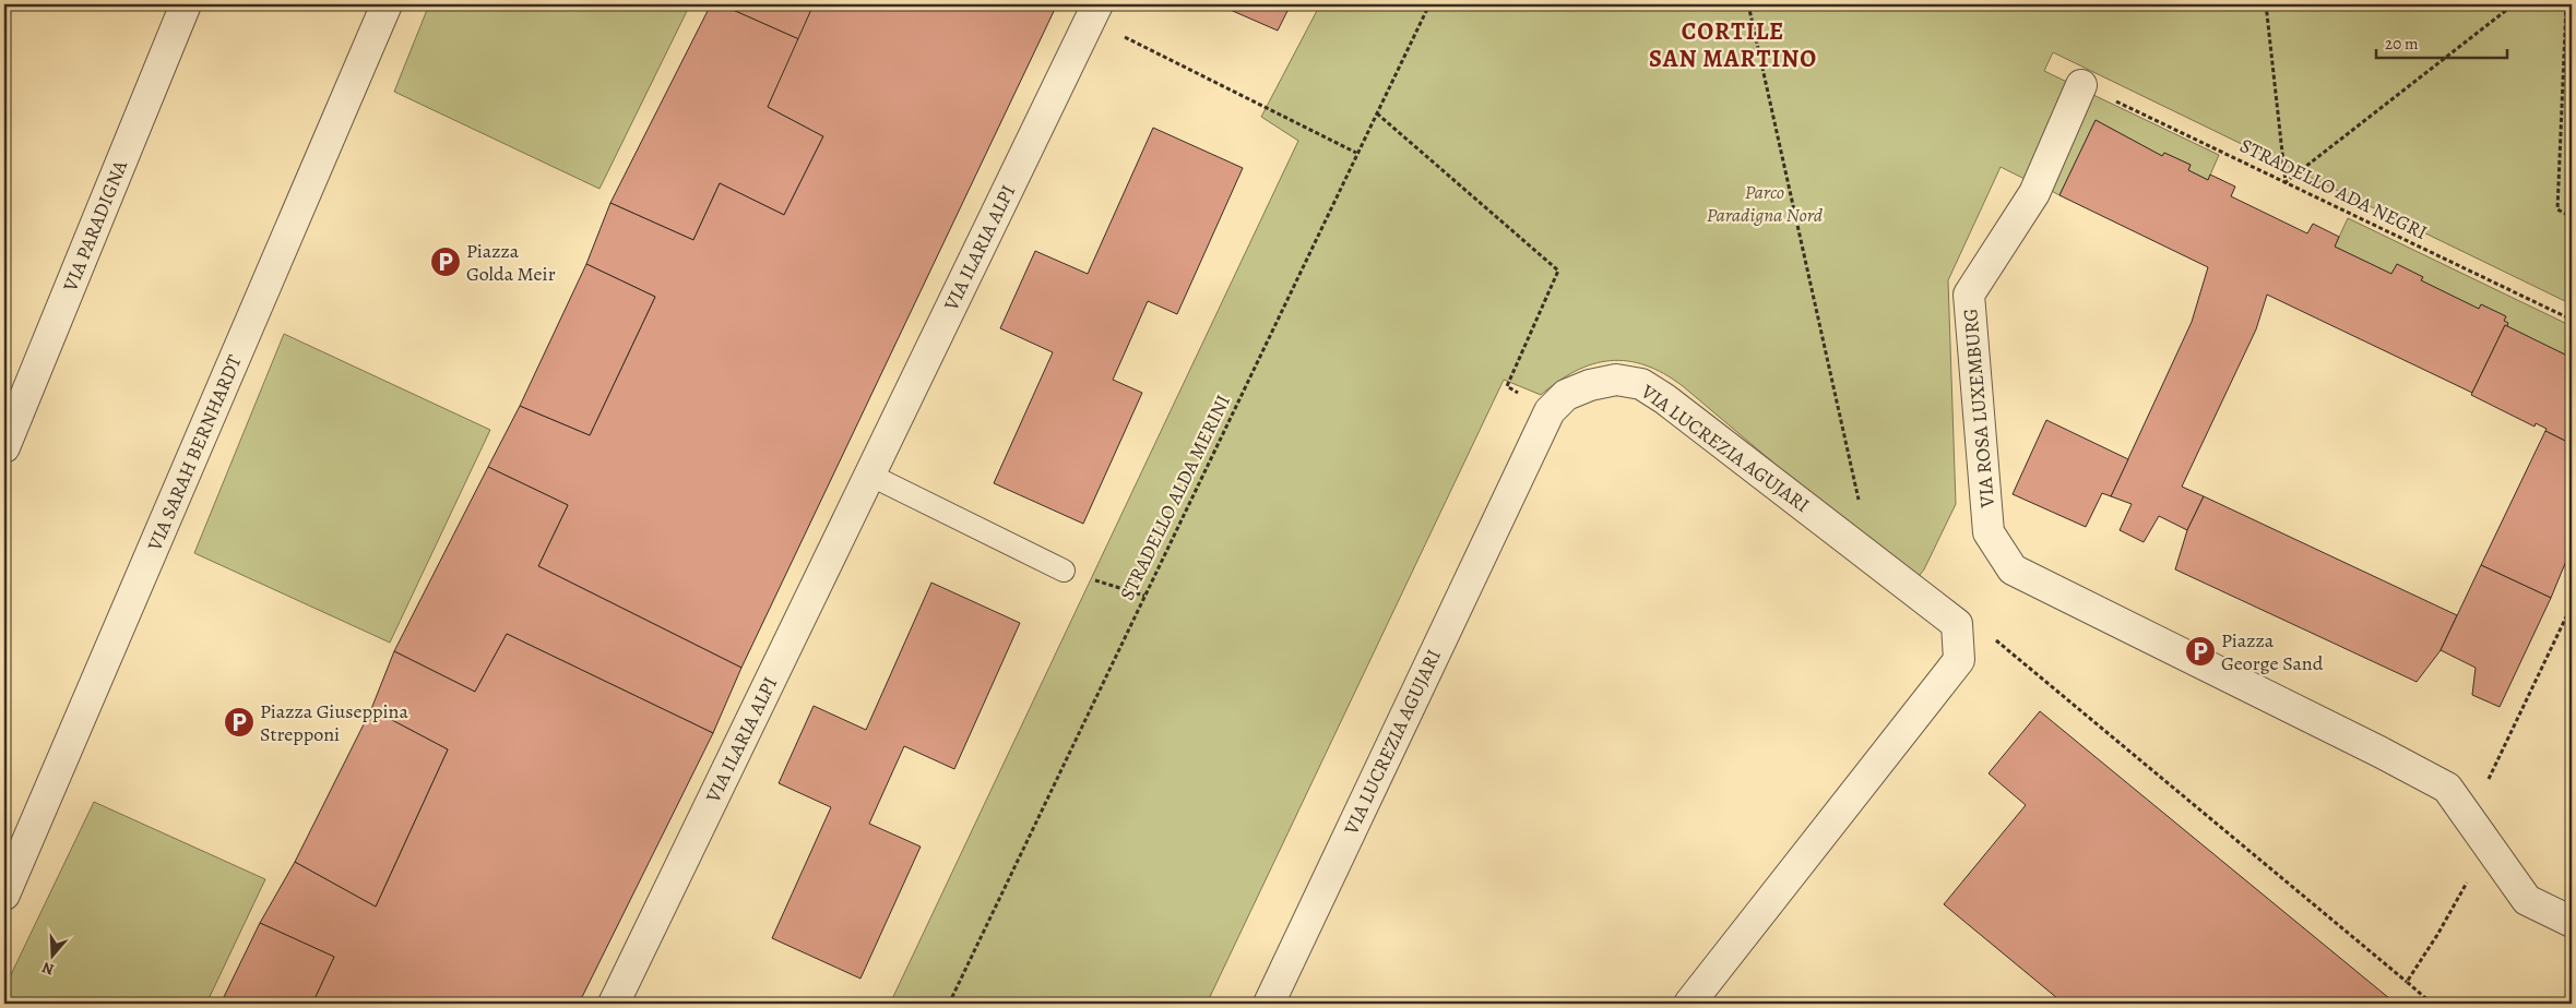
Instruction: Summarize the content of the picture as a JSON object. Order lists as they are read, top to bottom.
{
  "streets": {
    "street": [
      "VIA PARADIGNA",
      "VIA ILARIA ALPI",
      "VIA ROSA LUXEMBURG",
      "VIA LUCREZIA AGUJARI",
      "VIA SARAH BERNHARDT"
    ],
    "path": ["STRADELLO ADA NEGRI", "STRADELLO ALDA MERINI"]
  },
  "crossings": [
    ["STRADELLO ADA NEGRI", "VIA ROSA LUXEMBURG"]
  ],
  "districts": ["CORTILE SAN MARTINO"],
  "parks": ["Parco Paradigna Nord"],
  "places": {
    "parking": ["Piazza Golda Meir", "Piazza George Sand", "Piazza Giuseppina Strepponi"]
  },
  "scale_bar": "20 m",
  "north": "bottom"
}
